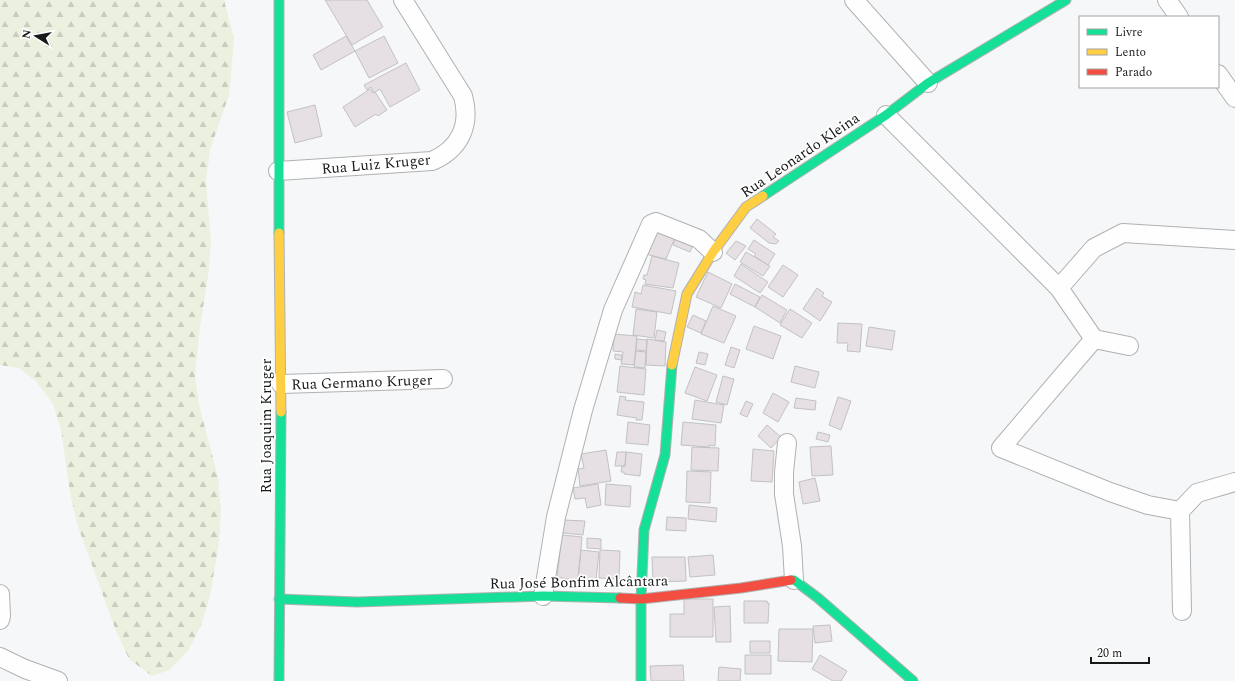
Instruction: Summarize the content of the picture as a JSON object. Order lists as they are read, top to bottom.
{
  "streets": {
    "street": [
      "Rua Leonardo Kleina",
      "Rua Luiz Kruger",
      "Rua Germano Kruger",
      "Rua Joaquim Kruger",
      "Rua José Bonfim Alcântara"
    ]
  },
  "crossings": [
    ["Rua Leonardo Kleina", "Rua José Bonfim Alcântara"],
    ["Rua Luiz Kruger", "Rua Joaquim Kruger"],
    ["Rua Germano Kruger", "Rua Joaquim Kruger"],
    ["Rua Joaquim Kruger", "Rua José Bonfim Alcântara"]
  ],
  "legend": ["Livre", "Lento", "Parado"],
  "scale_bar": "20 m",
  "north": "left"
}
